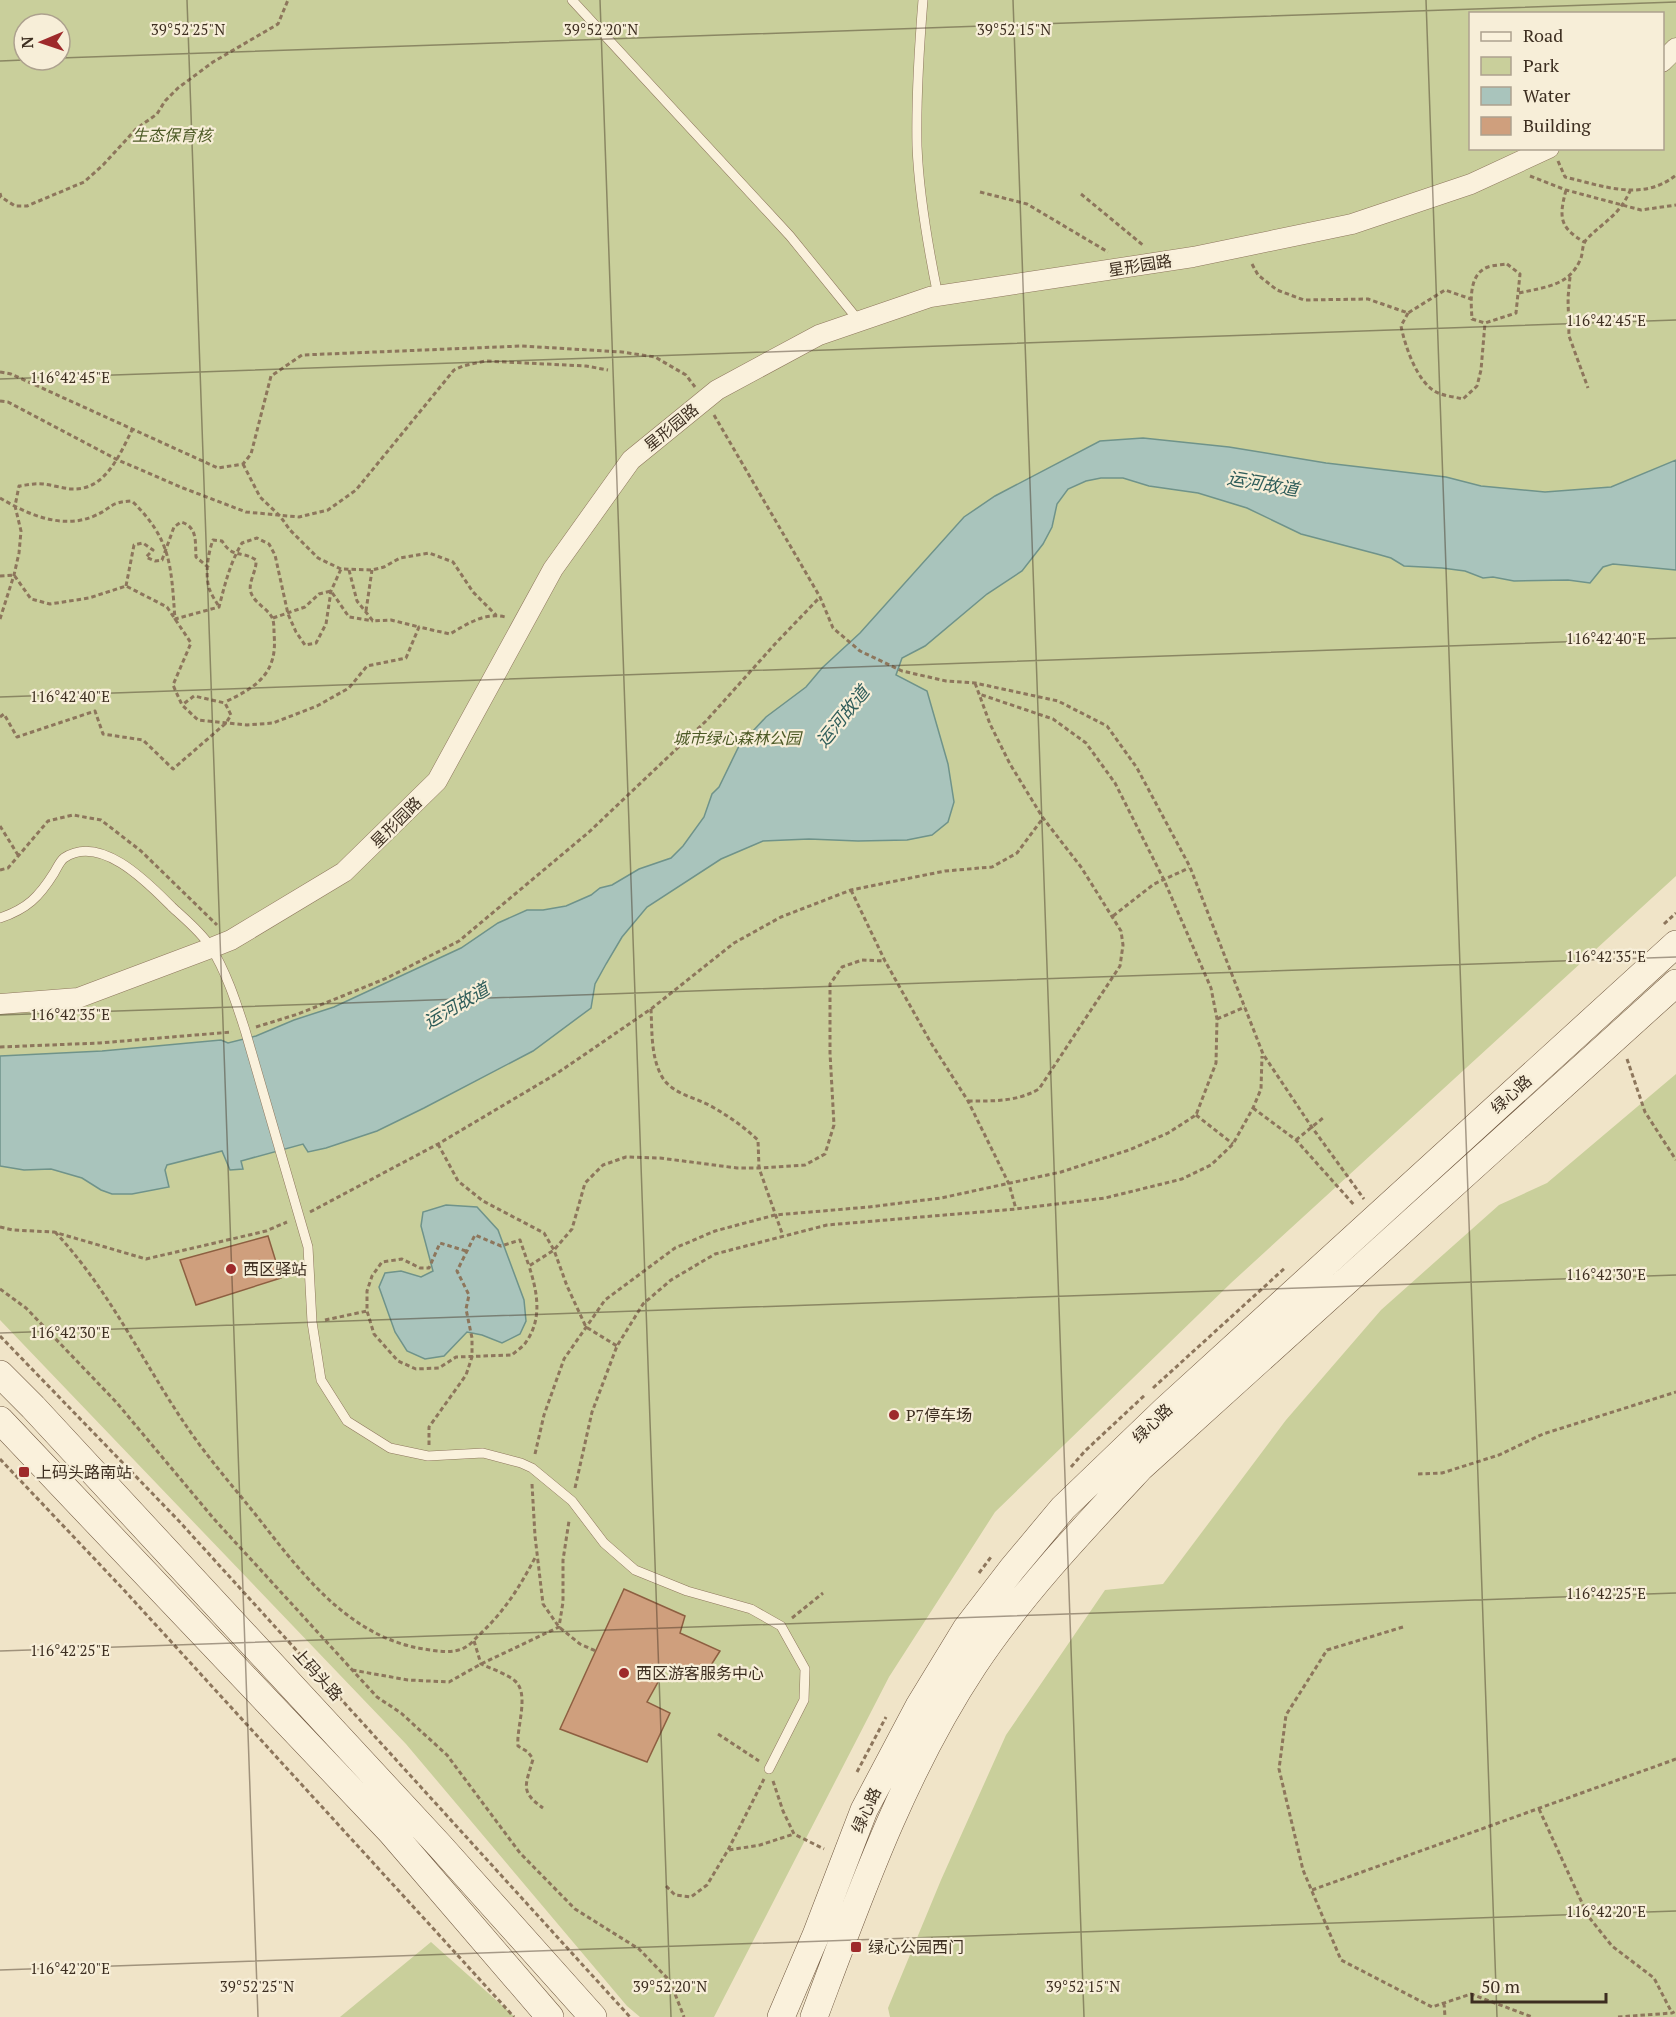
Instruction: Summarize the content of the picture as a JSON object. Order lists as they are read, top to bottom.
{
  "streets": {
    "main road": ["绿心路", "上码头路"],
    "street": ["星形园路"]
  },
  "water": ["运河故道"],
  "parks": ["生态保育核", "城市绿心森林公园"],
  "places": {
    "other": ["西区驿站", "P7停车场", "西区游客服务中心"],
    "transit": ["上码头路南站", "绿心公园西门"]
  },
  "legend": [
    "Road",
    "Park",
    "Water",
    "Building"
  ],
  "scale_bar": "50 m",
  "north": "left",
  "coordinates": [
    "39°52'25\"N",
    "39°52'20\"N",
    "39°52'15\"N",
    "116°42'45\"E",
    "116°42'40\"E",
    "116°42'35\"E",
    "116°42'30\"E",
    "116°42'25\"E",
    "116°42'20\"E"
  ]
}
